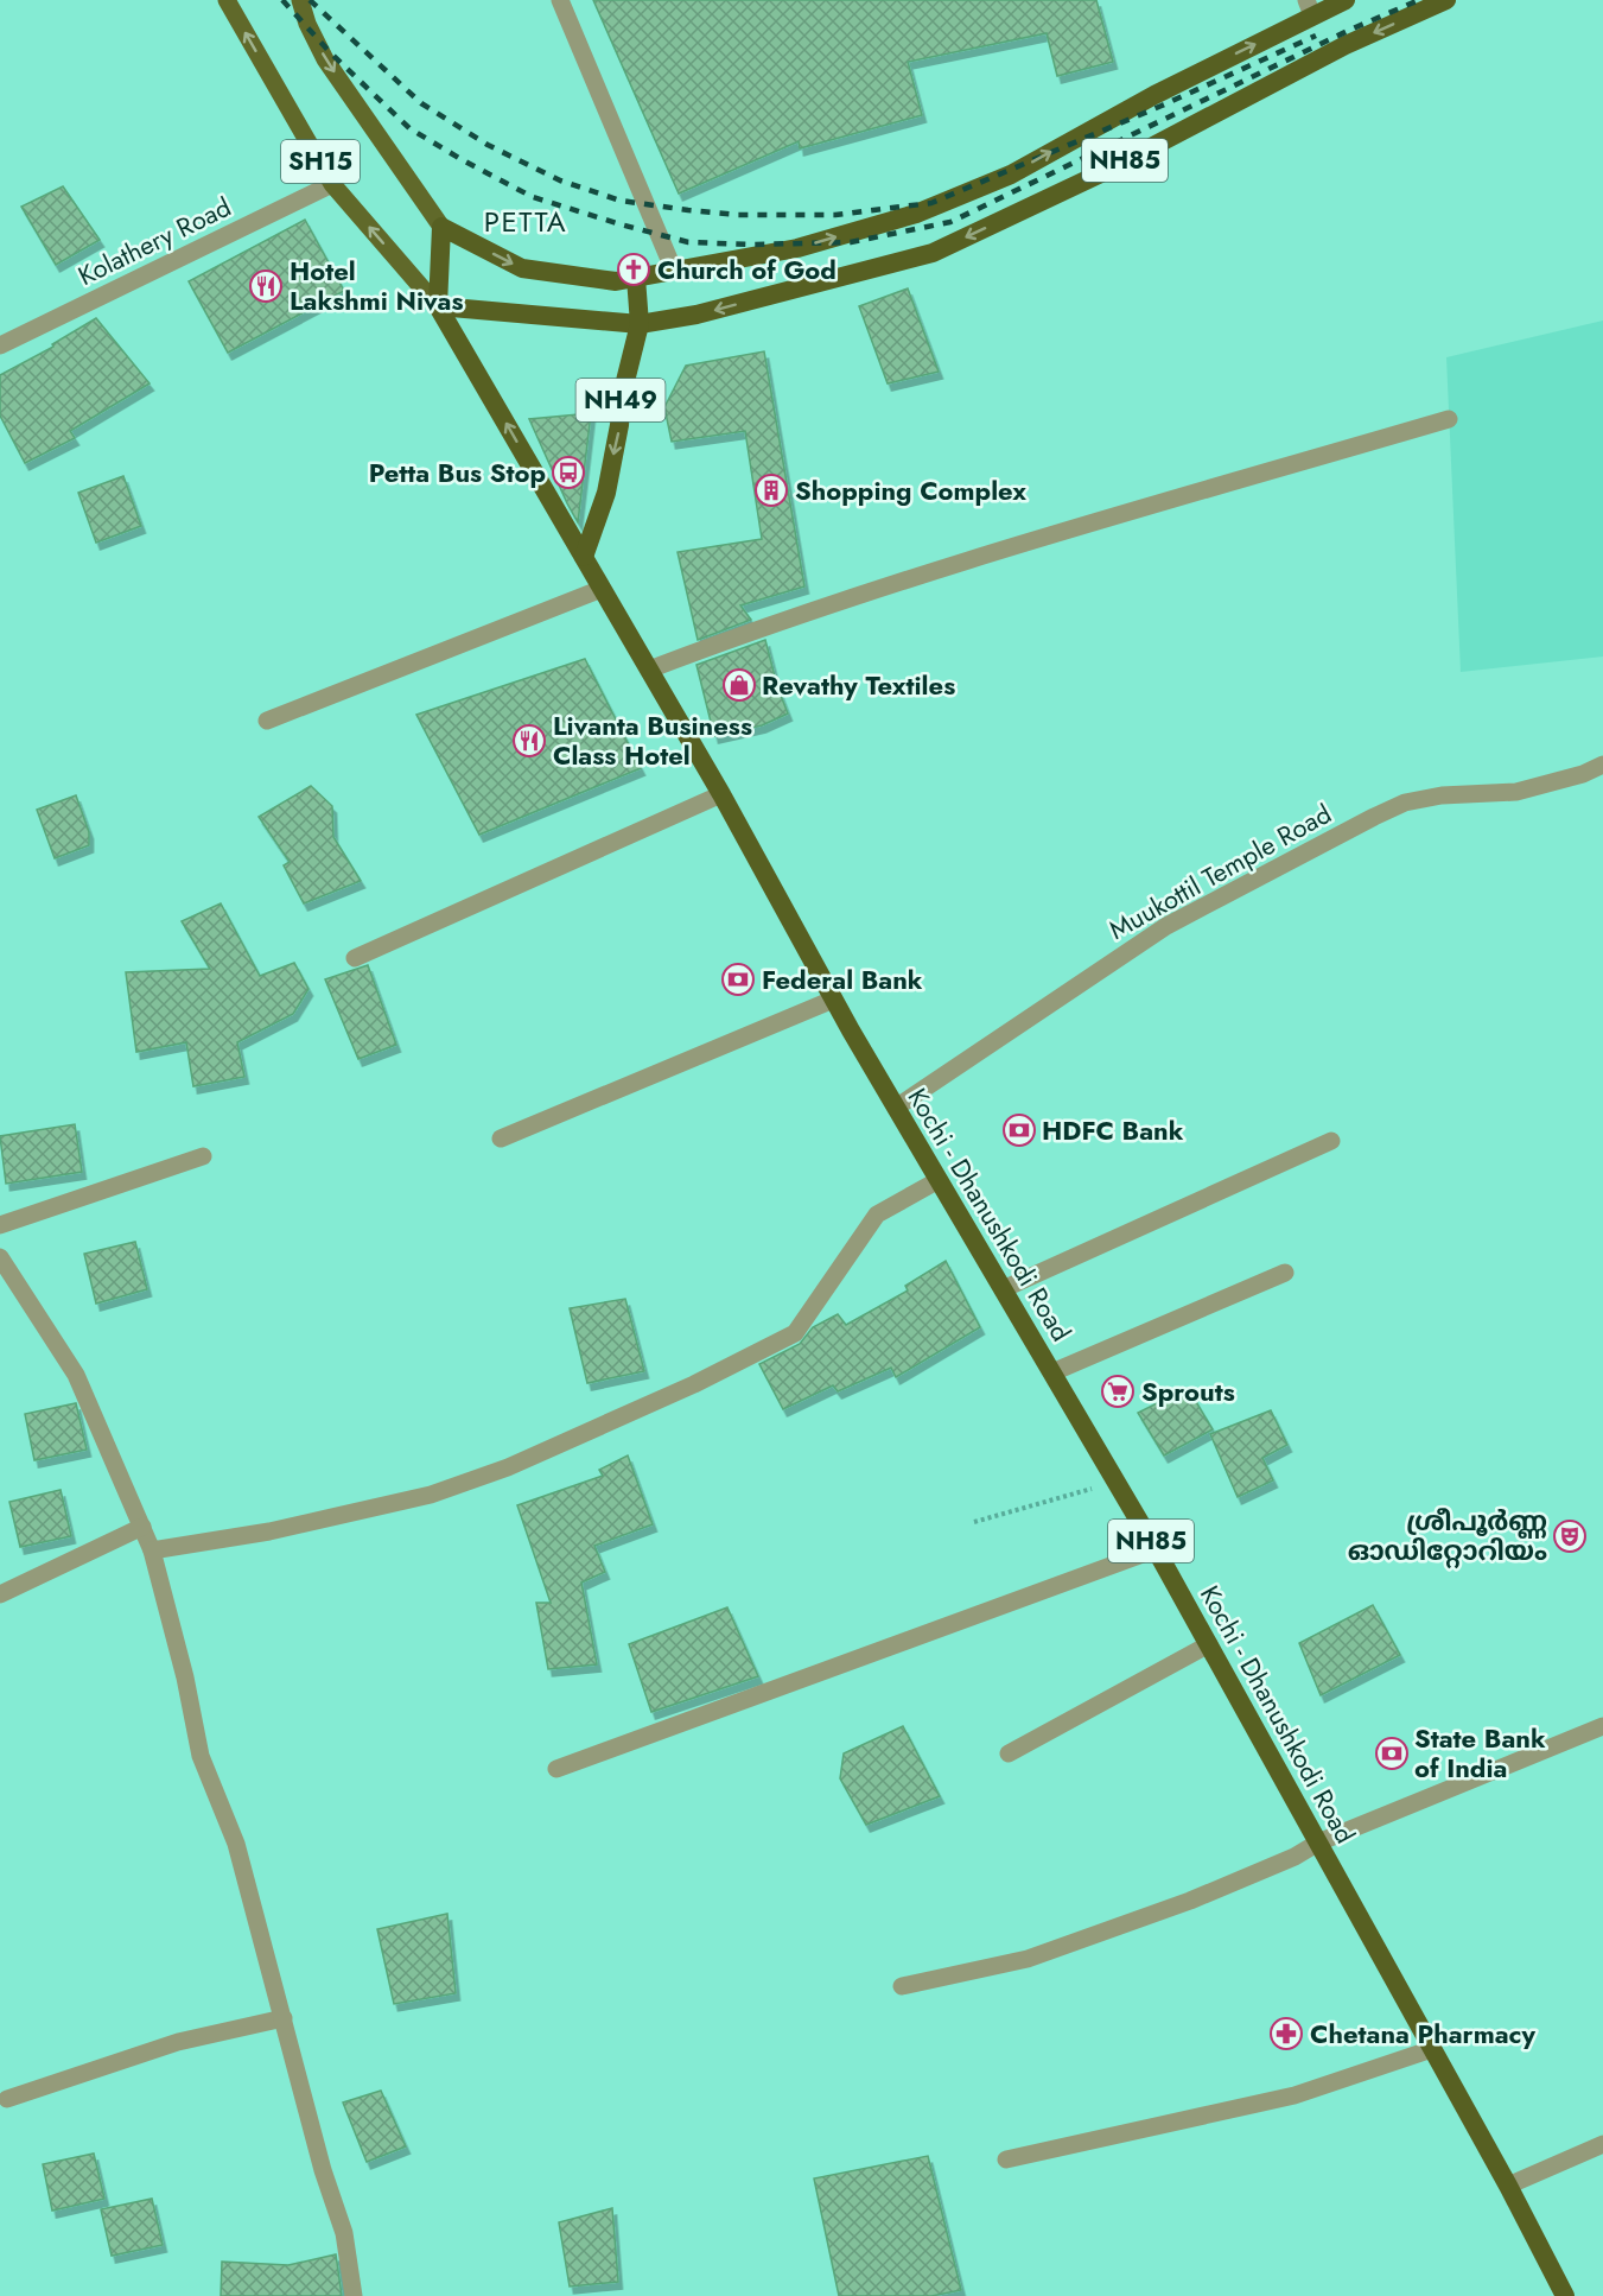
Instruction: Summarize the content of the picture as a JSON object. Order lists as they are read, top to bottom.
{
  "streets": {
    "highway": ["NH85", "NH49", "Kochi - Dhanushkodi Road"],
    "main road": ["SH15"],
    "street": ["Kolathery Road", "Muukottil Temple Road"]
  },
  "crossings": [
    ["NH85", "SH15"],
    ["NH85", "NH49"],
    ["NH85", "Kochi - Dhanushkodi Road"],
    ["SH15", "Kolathery Road"],
    ["SH15", "Kochi - Dhanushkodi Road"],
    ["NH49", "Kochi - Dhanushkodi Road"],
    ["Muukottil Temple Road", "Kochi - Dhanushkodi Road"]
  ],
  "one_way": ["NH49"],
  "districts": ["PETTA"],
  "places": {
    "church": ["Church of God"],
    "restaurant": ["Hotel Lakshmi Nivas", "Livanta Business Class Hotel"],
    "bus stop": ["Petta Bus Stop"],
    "building": ["Shopping Complex"],
    "shop": ["Revathy Textiles"],
    "bank": ["Federal Bank", "HDFC Bank", "State Bank of India"],
    "supermarket": ["Sprouts"],
    "theatre": ["ശ്രീപൂർണ്ണ ഓഡിറ്റോറിയം"],
    "pharmacy": ["Chetana Pharmacy"]
  }
}
